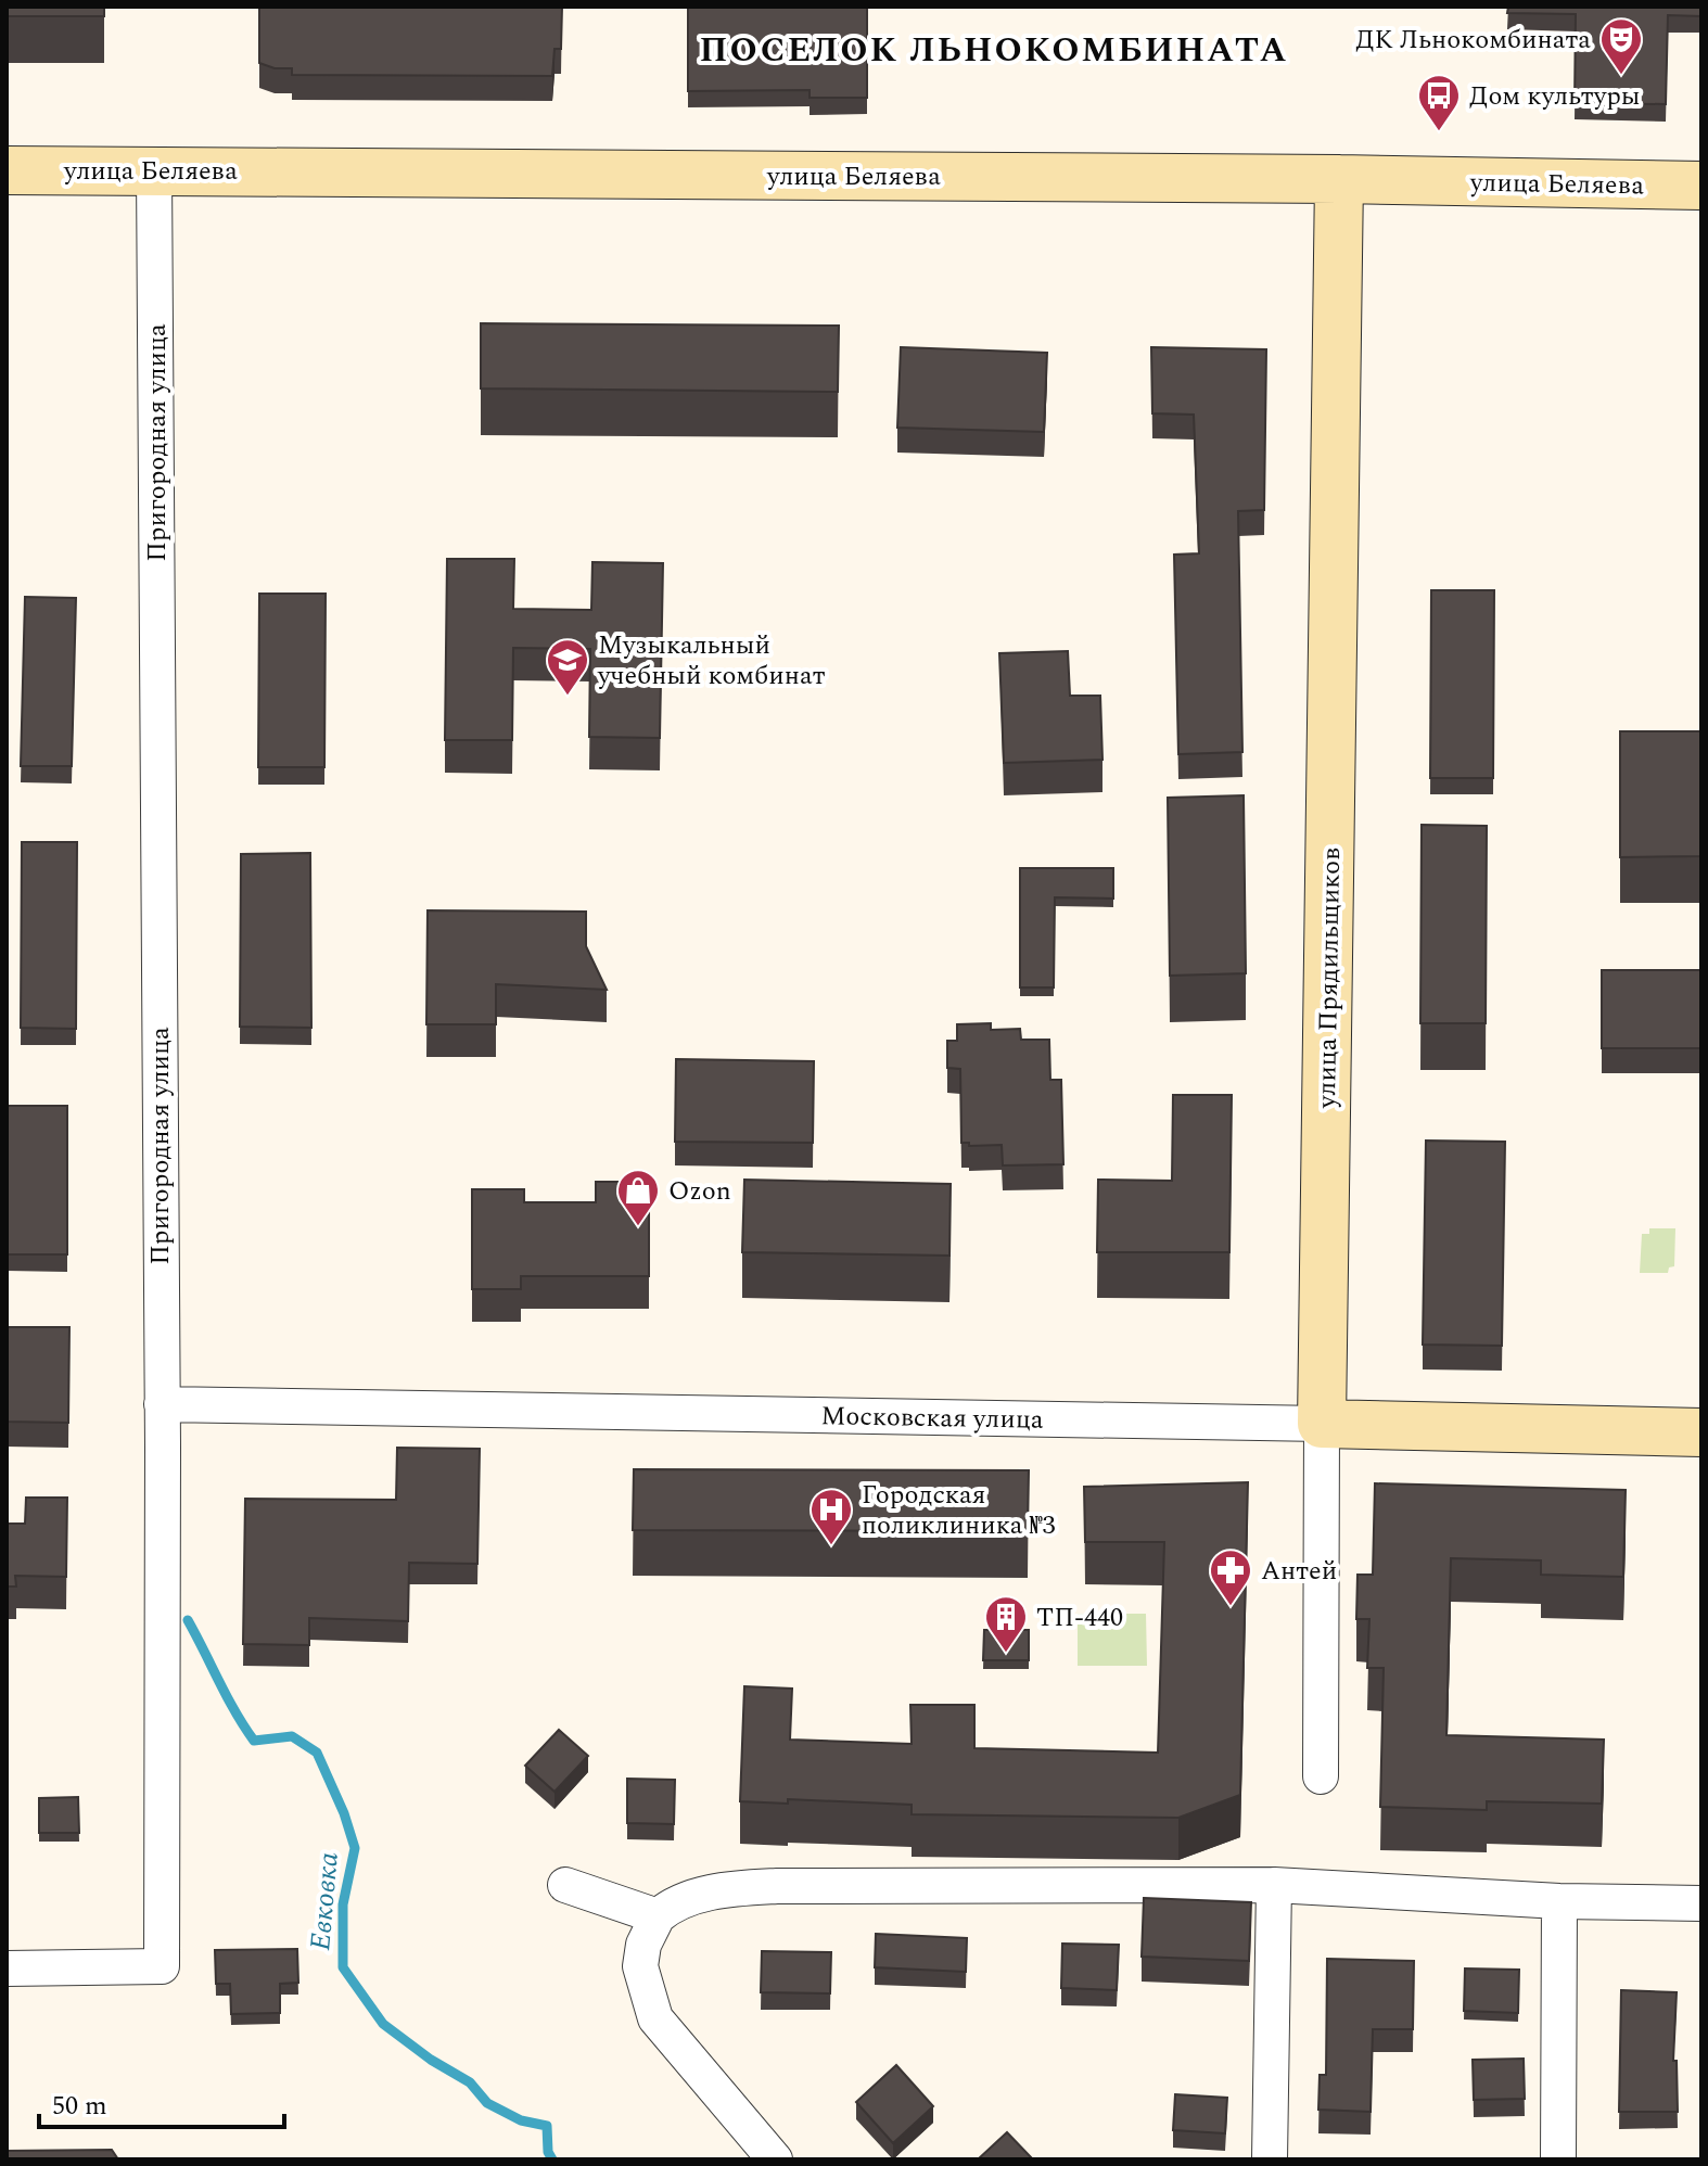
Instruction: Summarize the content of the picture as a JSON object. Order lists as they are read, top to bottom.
{
  "streets": {
    "street": [
      "улица Беляева",
      "Пригородная улица",
      "улица Прядильщиков",
      "Московская улица"
    ]
  },
  "crossings": [
    ["улица Беляева", "Пригородная улица"],
    ["улица Беляева", "улица Прядильщиков"],
    ["Пригородная улица", "Московская улица"],
    ["улица Прядильщиков", "Московская улица"]
  ],
  "districts": ["ПОСЕЛОК ЛЬНОКОМБИНАТА"],
  "water": ["Евковка"],
  "places": {
    "theatre": ["ДК Льнокомбината"],
    "bus stop": ["Дом культуры"],
    "school or university": ["Музыкальный учебный комбинат"],
    "shop": ["Ozon"],
    "hospital": ["Городская поликлиника №3"],
    "pharmacy": ["Антей"],
    "building": ["ТП-440"]
  },
  "scale_bar": "50 m"
}
